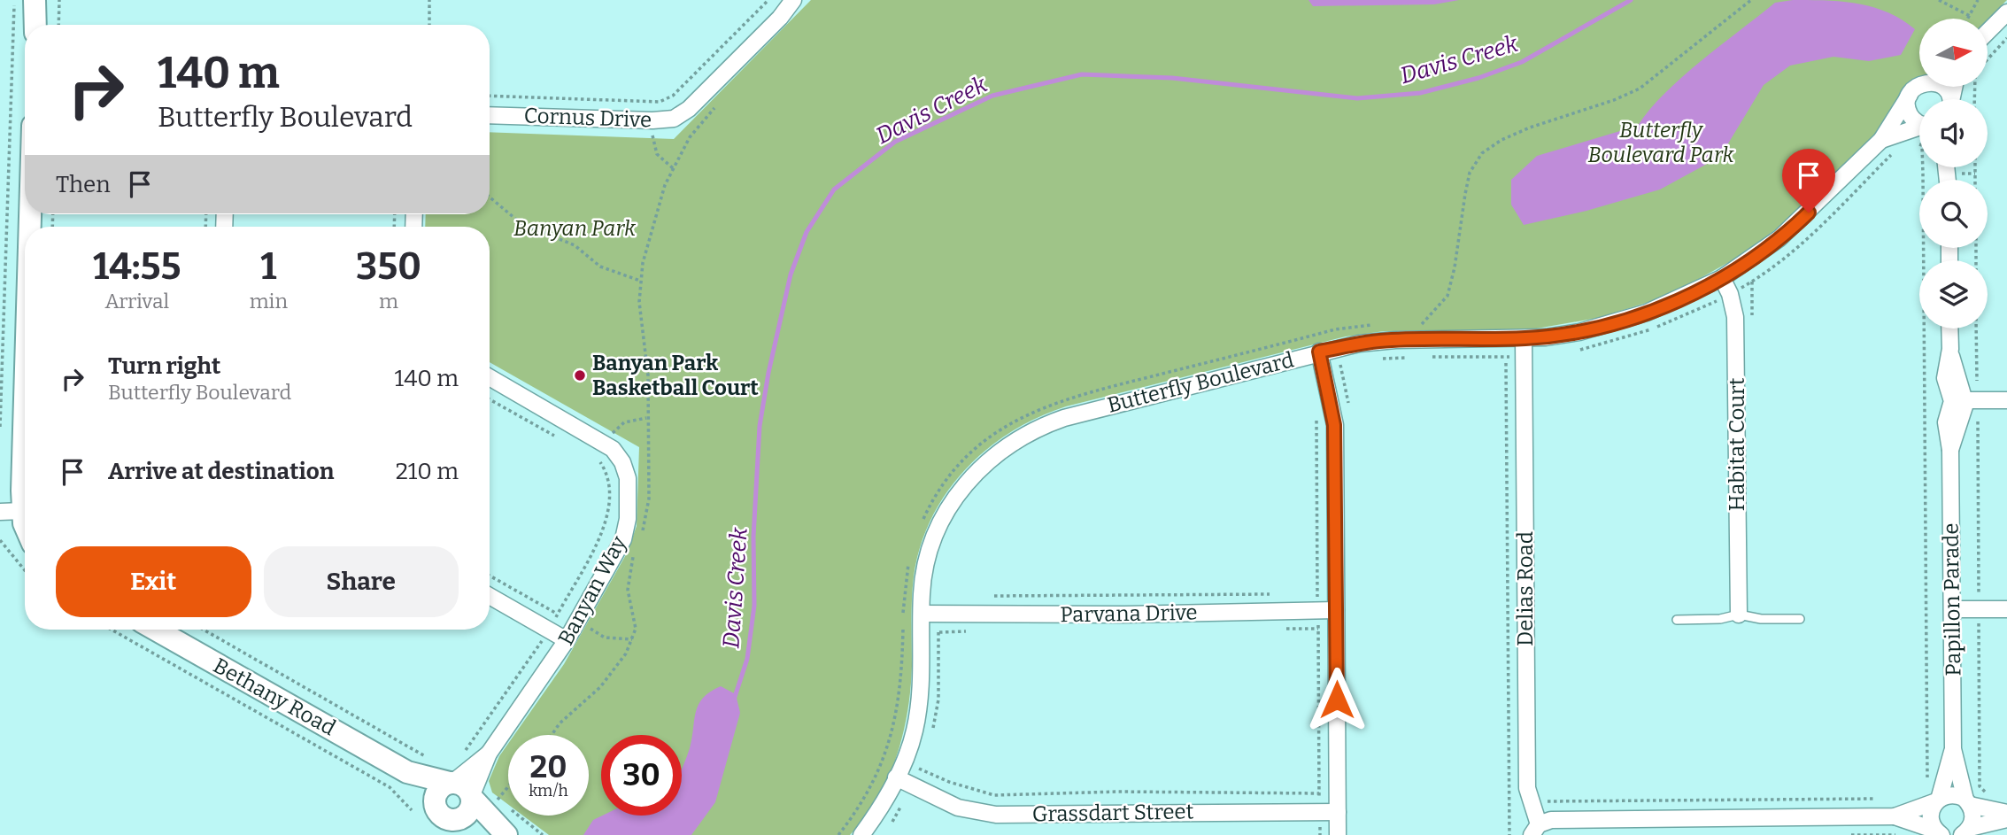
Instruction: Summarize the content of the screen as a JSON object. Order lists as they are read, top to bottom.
{
  "streets": {
    "street": [
      "Cornus Drive",
      "Butterfly Boulevard",
      "Habitat Court",
      "Delias Road",
      "Banyan Way",
      "Papillon Parade",
      "Parvana Drive",
      "Bethany Road",
      "Grassdart Street"
    ]
  },
  "crossings": [
    ["Butterfly Boulevard", "Habitat Court"],
    ["Butterfly Boulevard", "Delias Road"],
    ["Butterfly Boulevard", "Parvana Drive"],
    ["Butterfly Boulevard", "Grassdart Street"],
    ["Banyan Way", "Bethany Road"]
  ],
  "water": ["Davis Creek"],
  "parks": ["Butterfly Boulevard Park", "Banyan Park"],
  "places": ["Banyan Park Basketball Court"],
  "north": "right",
  "page": {
    "turn": ["140 m", "Butterfly Boulevard"],
    "then": "Then",
    "eta": [
      "14:55",
      "Arrival",
      "1",
      "min",
      "350",
      "m"
    ],
    "list": [
      {
        "name": "Turn right",
        "note": "Butterfly Boulevard",
        "value": "140 m"
      },
      {
        "name": "Arrive at destination",
        "value": "210 m"
      }
    ],
    "buttons": ["Exit", "Share"],
    "speed": "20 km/h",
    "limit": "30"
  }
}
